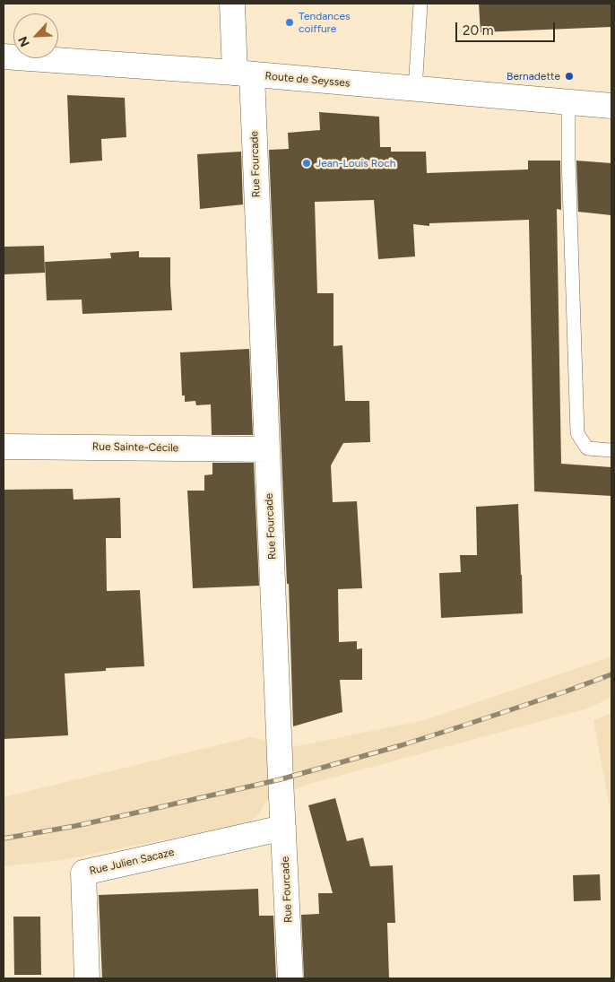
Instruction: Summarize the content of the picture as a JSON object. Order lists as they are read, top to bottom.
{
  "streets": {
    "street": [
      "Route de Seysses",
      "Rue Fourcade",
      "Rue Sainte-Cécile",
      "Rue Julien Sacaze"
    ]
  },
  "crossings": [
    ["Route de Seysses", "Rue Fourcade"],
    ["Rue Fourcade", "Rue Sainte-Cécile"],
    ["Rue Fourcade", "Rue Julien Sacaze"]
  ],
  "places": ["Tendances coiffure", "Bernadette", "Jean-Louis Roch"],
  "scale_bar": "20 m",
  "north": "bottom left"
}
